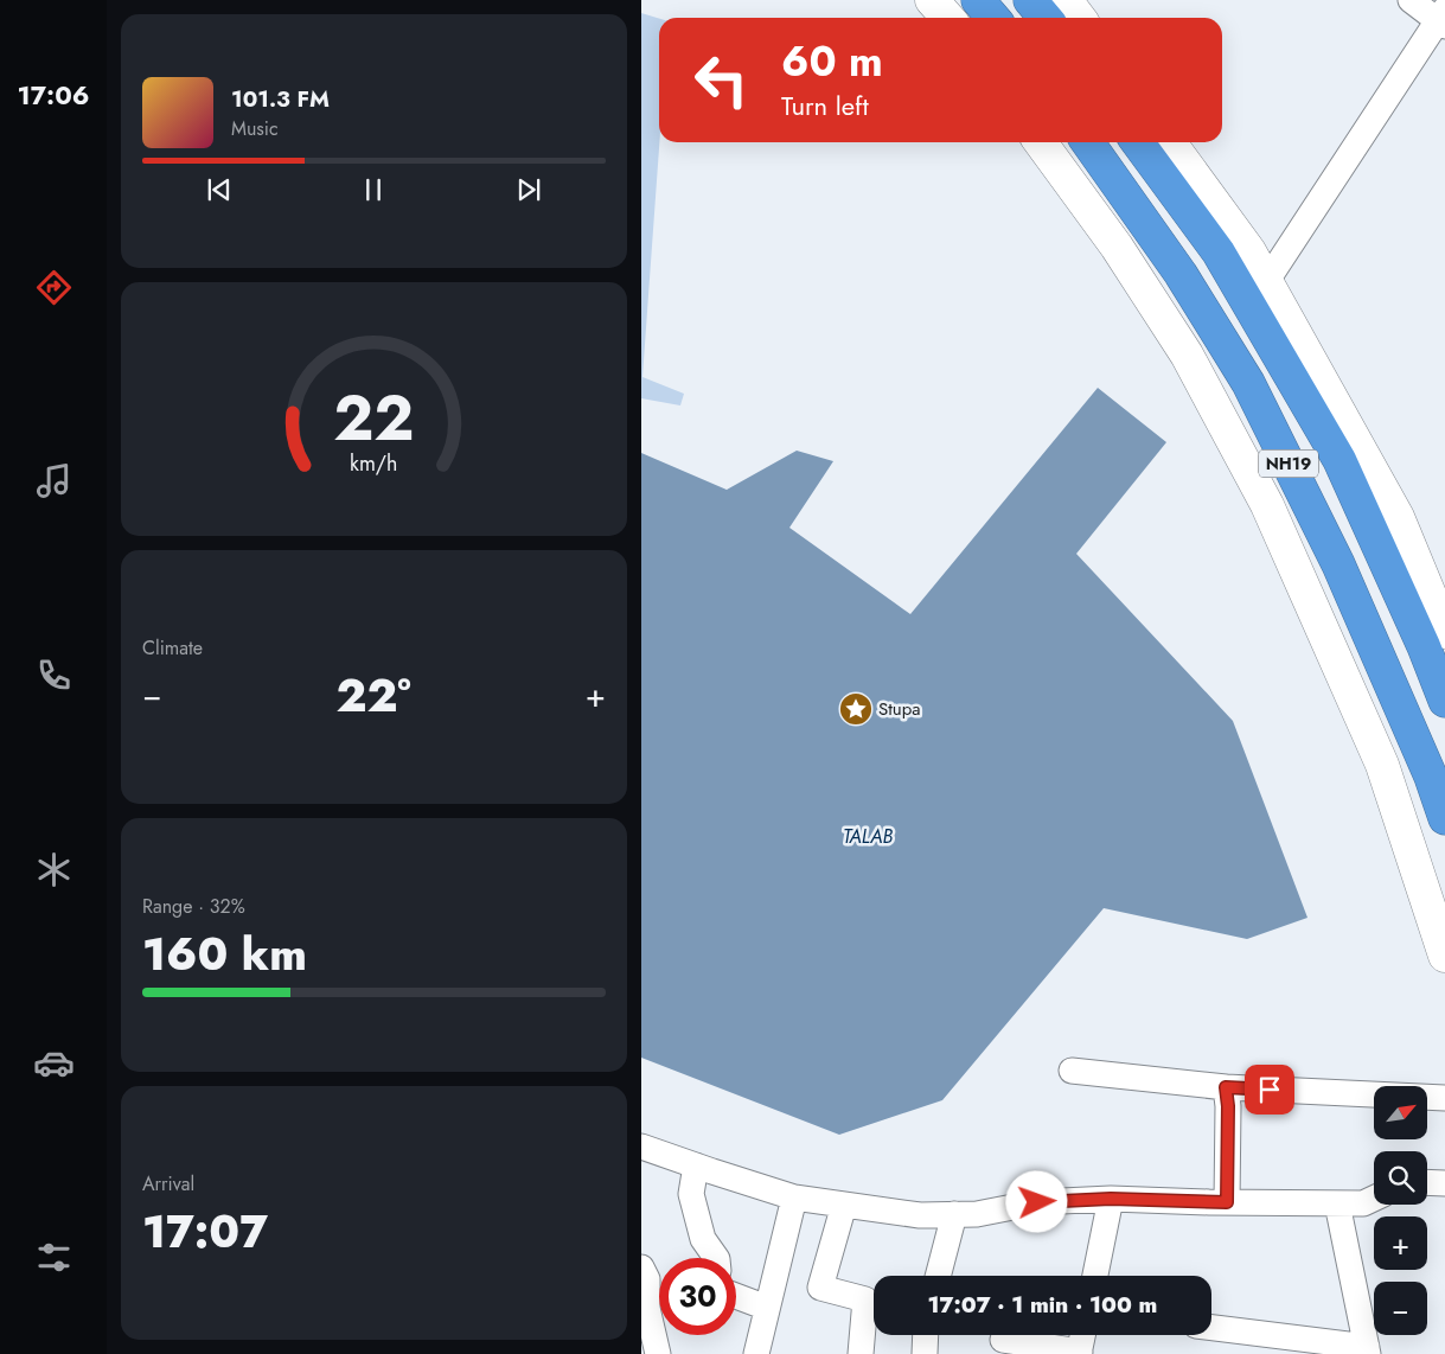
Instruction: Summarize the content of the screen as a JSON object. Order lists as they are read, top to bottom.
{
  "streets": {
    "highway": ["NH19"]
  },
  "water": ["TALAB"],
  "places": {
    "place": ["Stupa"]
  },
  "north": "top right",
  "page": {
    "tabs": "17:06",
    "turn": ["60 m", "Turn left"],
    "song": ["101.3 FM", "Music"],
    "tile": [
      "Climate",
      ["Range · 32%", "160 km"],
      ["Arrival", "17:07"]
    ],
    "heat": ["−", "22°", "+"],
    "map_buttons": ["+", "−"],
    "limit": "30",
    "trip": "17:07 · 1 min · 100 m",
    "gauge": ["22", "km/h"]
  }
}
